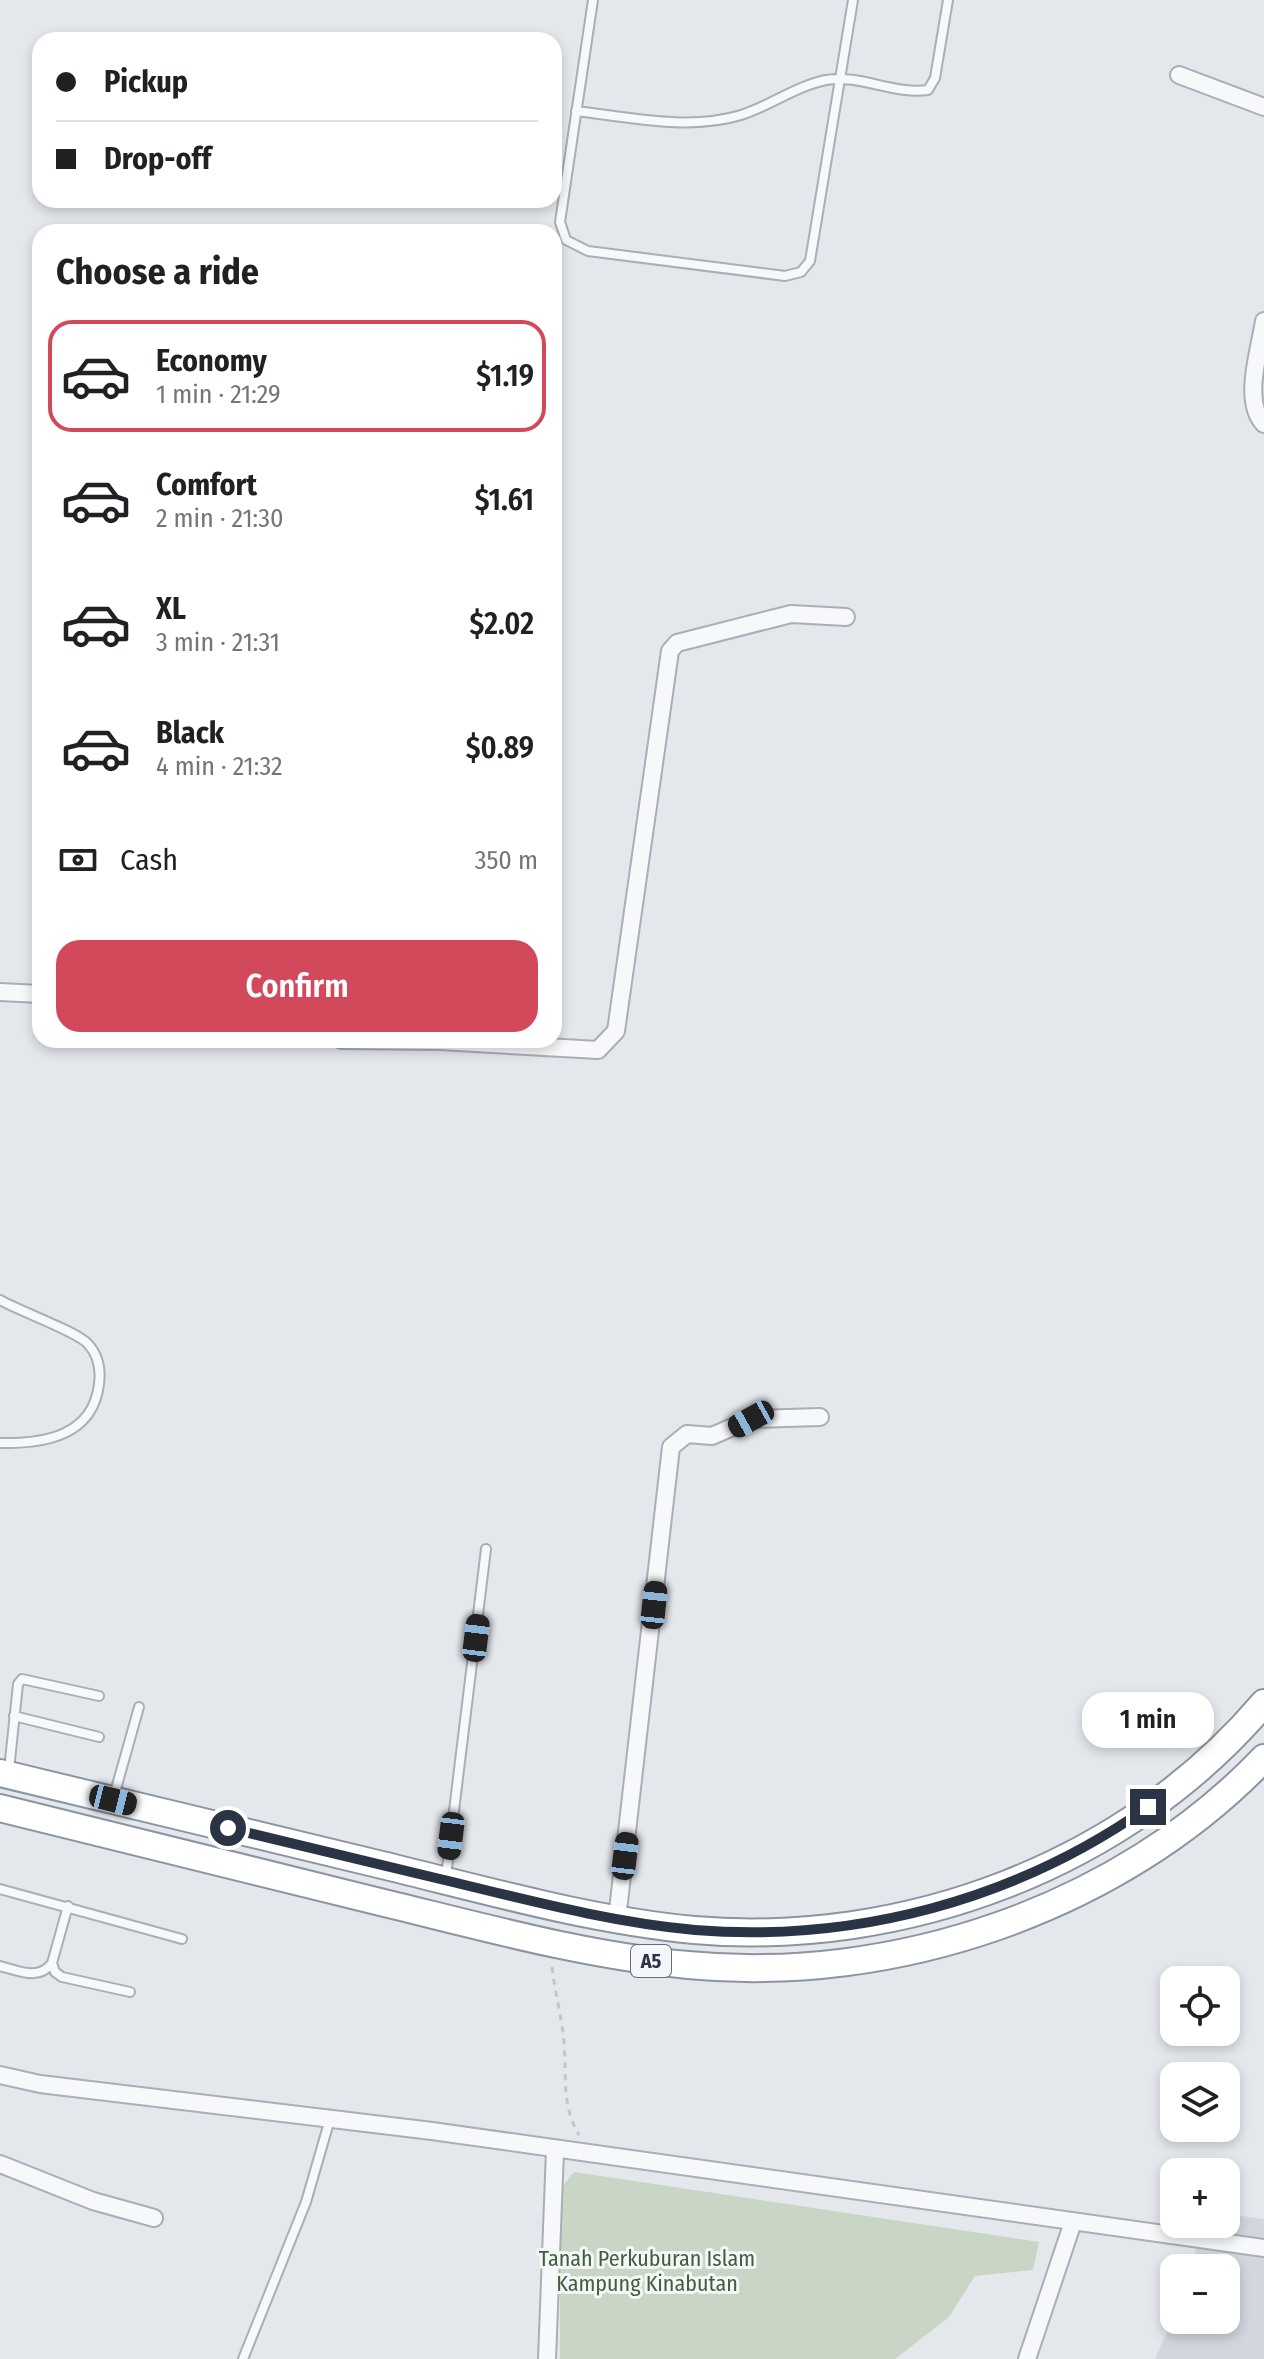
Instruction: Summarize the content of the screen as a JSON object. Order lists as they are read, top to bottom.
{
  "streets": {
    "highway": ["A5"]
  },
  "parks": ["Tanah Perkuburan Islam Kampung Kinabutan"],
  "page": {
    "banner": ["Pickup", "Drop-off"],
    "heading": "Choose a ride",
    "list": [
      {
        "name": "Economy",
        "note": "1 min · 21:29",
        "value": "$1.19"
      },
      {
        "name": "Comfort",
        "note": "2 min · 21:30",
        "value": "$1.61"
      },
      {
        "name": "XL",
        "note": "3 min · 21:31",
        "value": "$2.02"
      },
      {
        "name": "Black",
        "note": "4 min · 21:32",
        "value": "$0.89"
      }
    ],
    "pay": ["Cash", "350 m"],
    "buttons": "Confirm",
    "bubble": "1 min",
    "map_buttons": ["+", "−"]
  }
}
